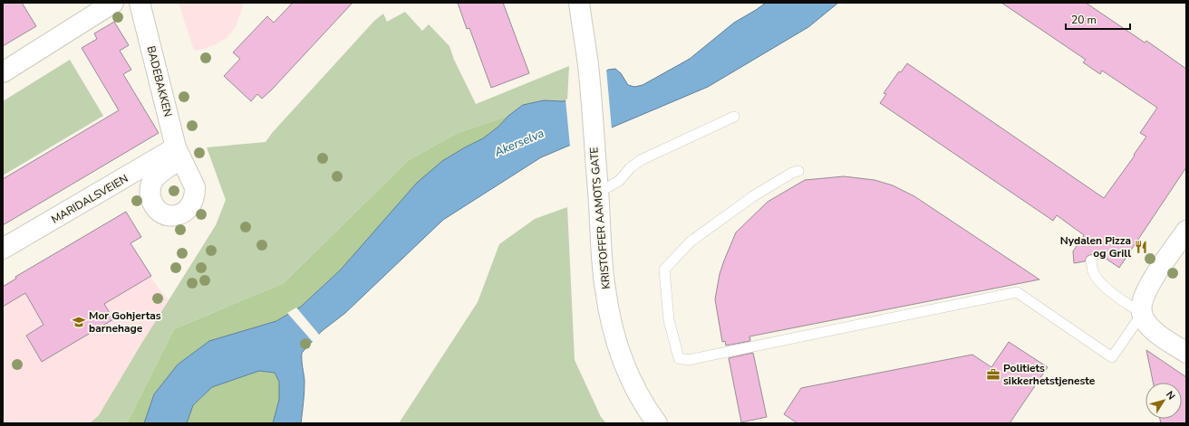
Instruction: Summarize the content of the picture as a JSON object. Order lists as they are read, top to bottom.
{
  "streets": {
    "street": ["BADEBAKKEN", "MARIDALSVEIEN", "KRISTOFFER AAMOTS GATE"]
  },
  "crossings": [
    ["BADEBAKKEN", "MARIDALSVEIEN"]
  ],
  "water": ["Akerselva"],
  "places": {
    "restaurant": ["Nydalen Pizza og Grill"],
    "school or university": ["Mor Gohjertas barnehage"],
    "office": ["Politiets sikkerhetstjeneste"]
  },
  "scale_bar": "20 m",
  "north": "top right"
}
